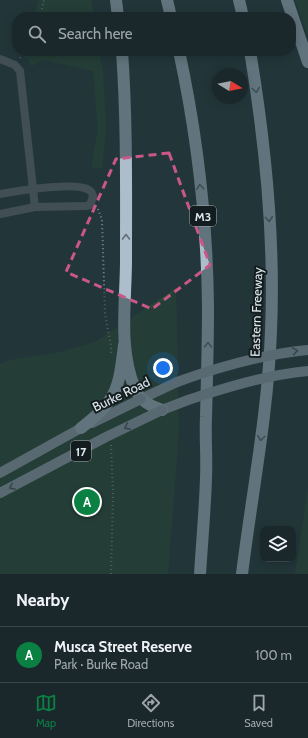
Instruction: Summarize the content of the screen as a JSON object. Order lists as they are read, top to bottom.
{
  "streets": {
    "highway": ["M3", "Eastern Freeway"],
    "main road": ["Burke Road", "17"]
  },
  "north": "right",
  "page": {
    "search": "Search here",
    "pins": "A",
    "heading": "Nearby",
    "list": [
      {
        "mark": "A",
        "name": "Musca Street Reserve",
        "note": "Park · Burke Road",
        "value": "100 m"
      }
    ],
    "nav": ["Map", "Directions", "Saved"]
  }
}
